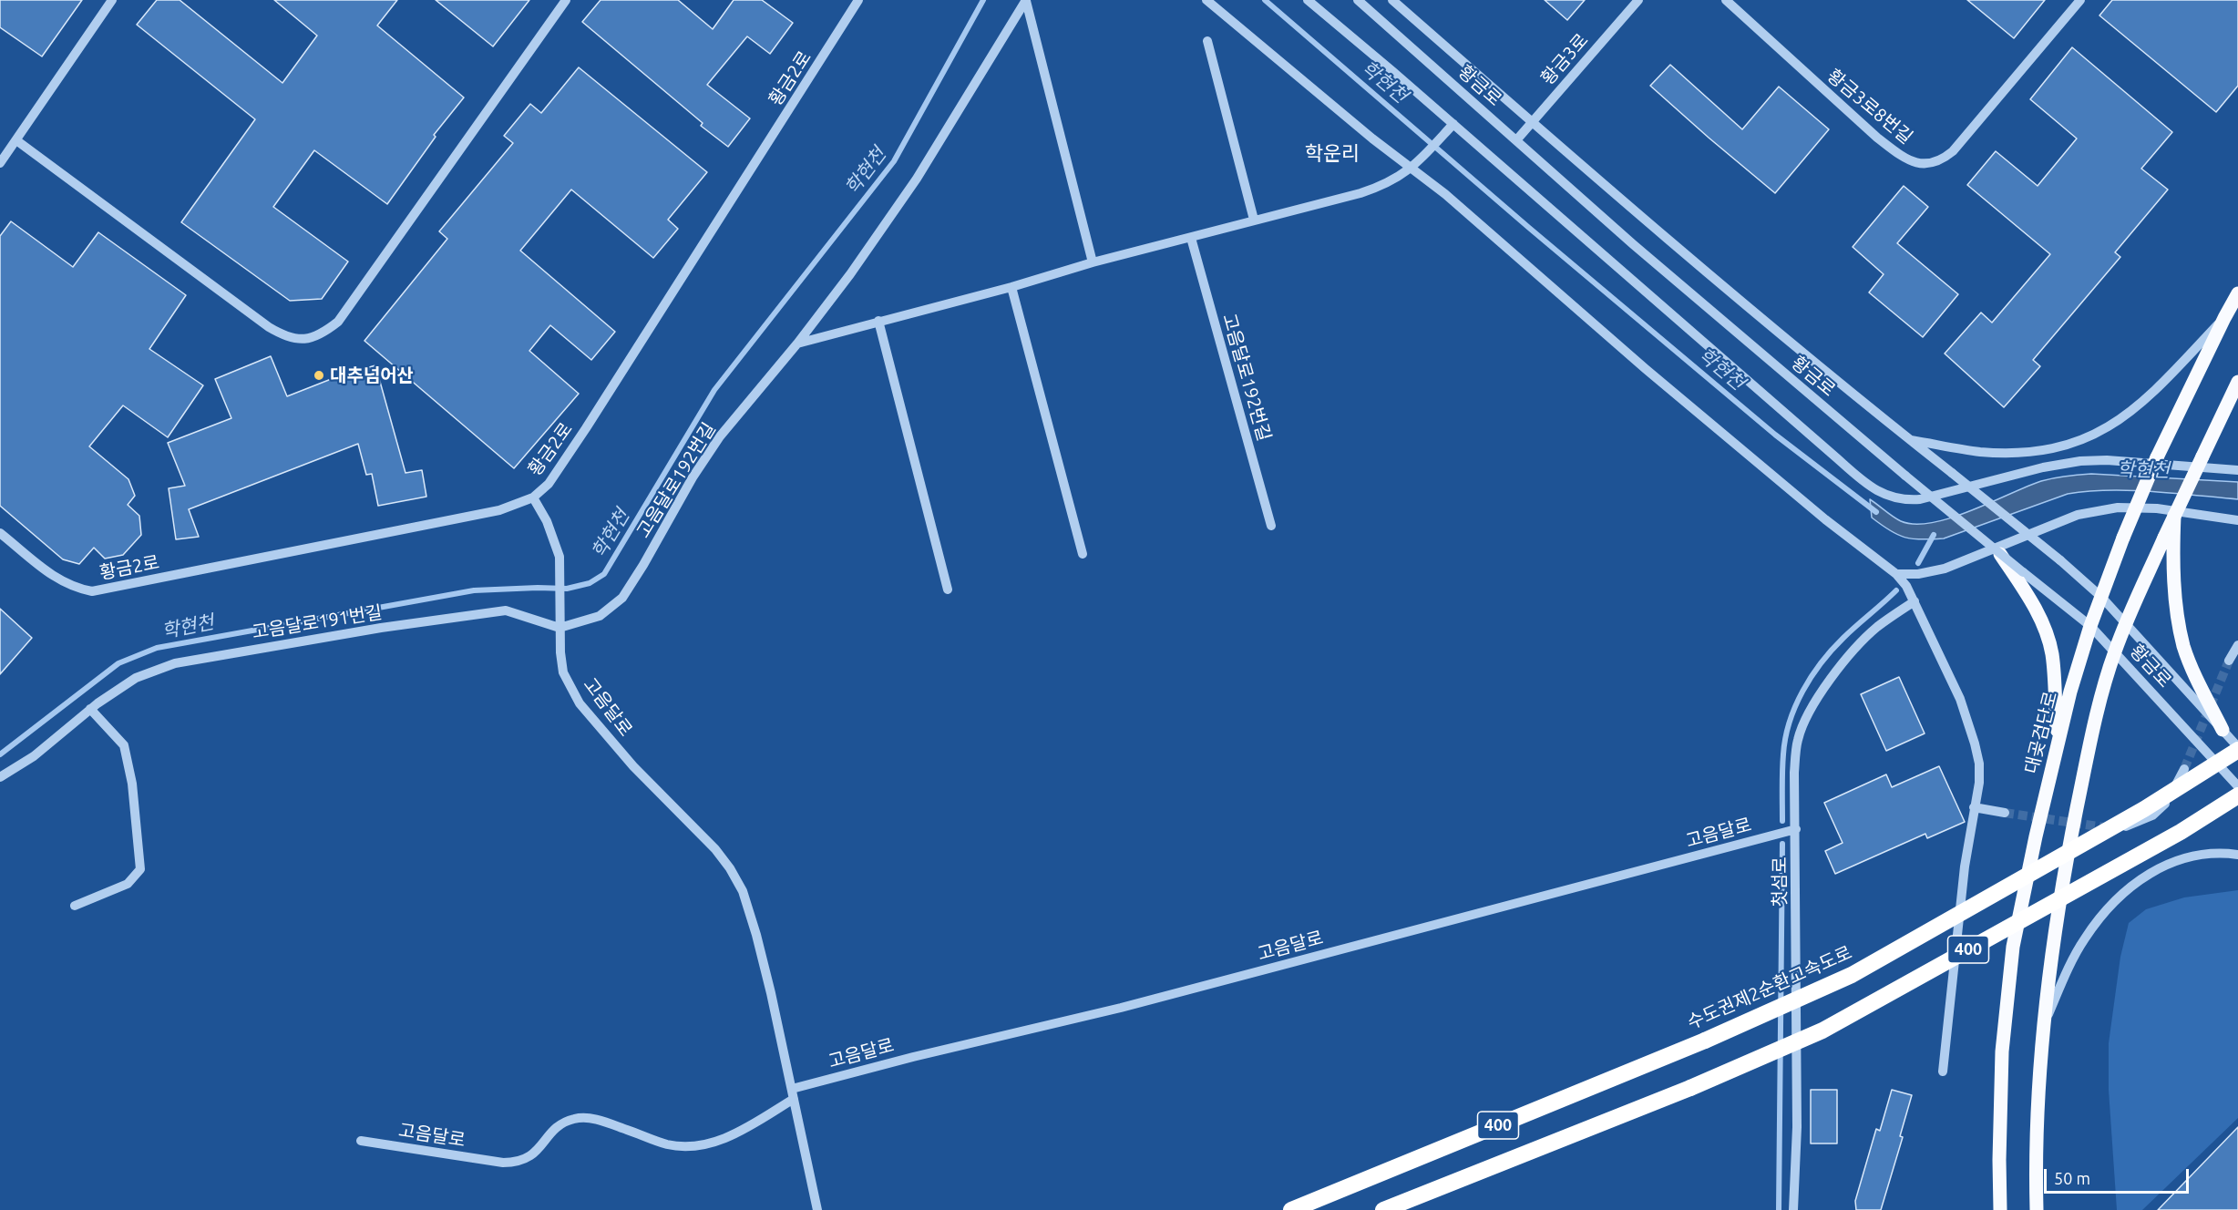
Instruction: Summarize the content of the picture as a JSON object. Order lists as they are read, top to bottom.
{
  "streets": {
    "highway": ["400", "수도권제2순환고속도로"],
    "main road": ["대곶검단로"],
    "street": [
      "황금3로",
      "황금2로",
      "황금로",
      "황금3로8번길",
      "고음달로192번길",
      "고음달로191번길",
      "고음달로",
      "첫섬로"
    ]
  },
  "crossings": [
    ["황금3로", "황금로"],
    ["황금2로", "고음달로"],
    ["황금로", "대곶검단로"],
    ["황금로", "수도권제2순환고속도로"],
    ["고음달로192번길", "고음달로191번길"],
    ["고음달로192번길", "고음달로"],
    ["고음달로191번길", "고음달로"],
    ["고음달로", "첫섬로"]
  ],
  "districts": ["학운리"],
  "water": ["학현천"],
  "places": ["대추넘어산"],
  "scale_bar": "50 m"
}
